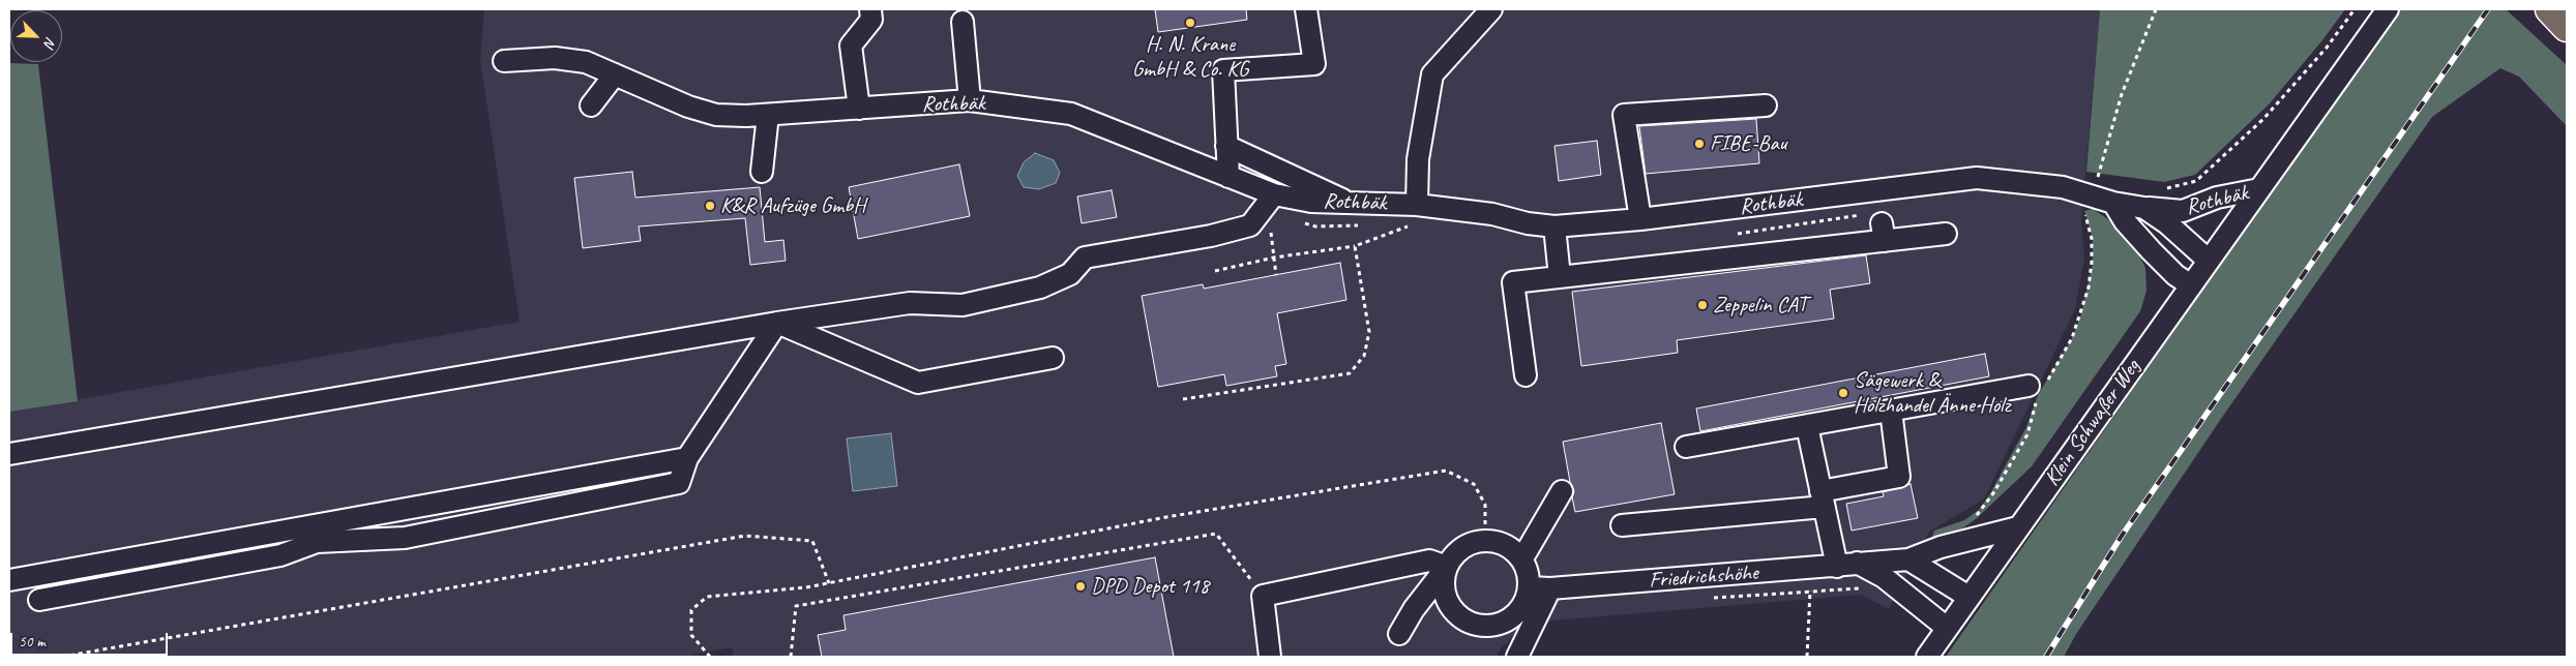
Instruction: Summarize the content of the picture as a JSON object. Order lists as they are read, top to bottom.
{
  "streets": {
    "street": ["Rothbäk", "Klein Schwaßer Weg", "Friedrichshöhe"]
  },
  "crossings": [
    ["Rothbäk", "Klein Schwaßer Weg"],
    ["Klein Schwaßer Weg", "Friedrichshöhe"]
  ],
  "places": [
    "H. N. Krane GmbH & Co. KG",
    "FIBE-Bau",
    "K&R Aufzüge GmbH",
    "Zeppelin CAT",
    "Sägewerk & Holzhandel Änne Holz",
    "DPD Depot 118"
  ],
  "scale_bar": "50 m",
  "north": "bottom right"
}
